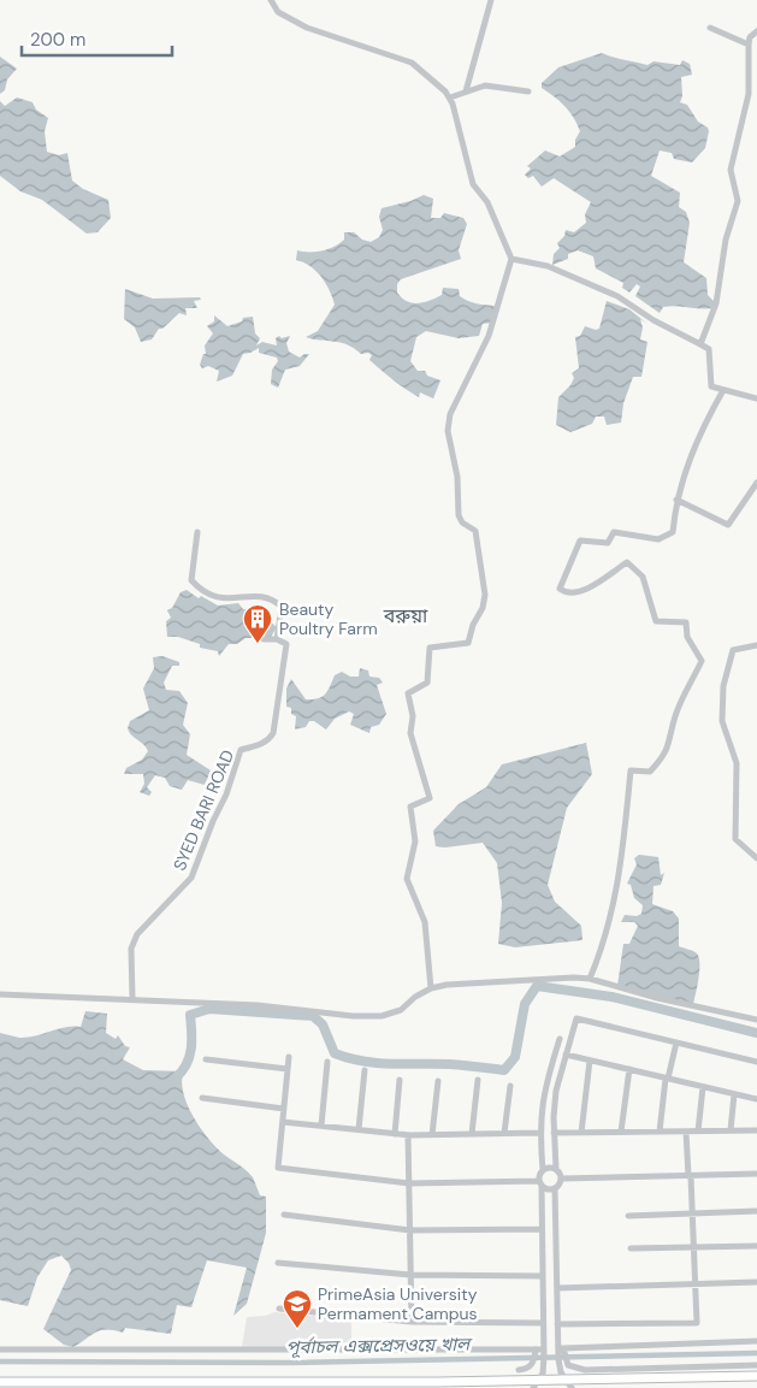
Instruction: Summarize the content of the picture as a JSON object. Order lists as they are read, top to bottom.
{
  "streets": {
    "street": ["SYED BARI ROAD"]
  },
  "districts": ["বরুয়া"],
  "water": ["পূর্বাচল এক্সপ্রেসওয়ে খাল"],
  "places": {
    "building": ["Beauty Poultry Farm"],
    "school or university": ["PrimeAsia University Permament Campus"]
  },
  "scale_bar": "200 m"
}
